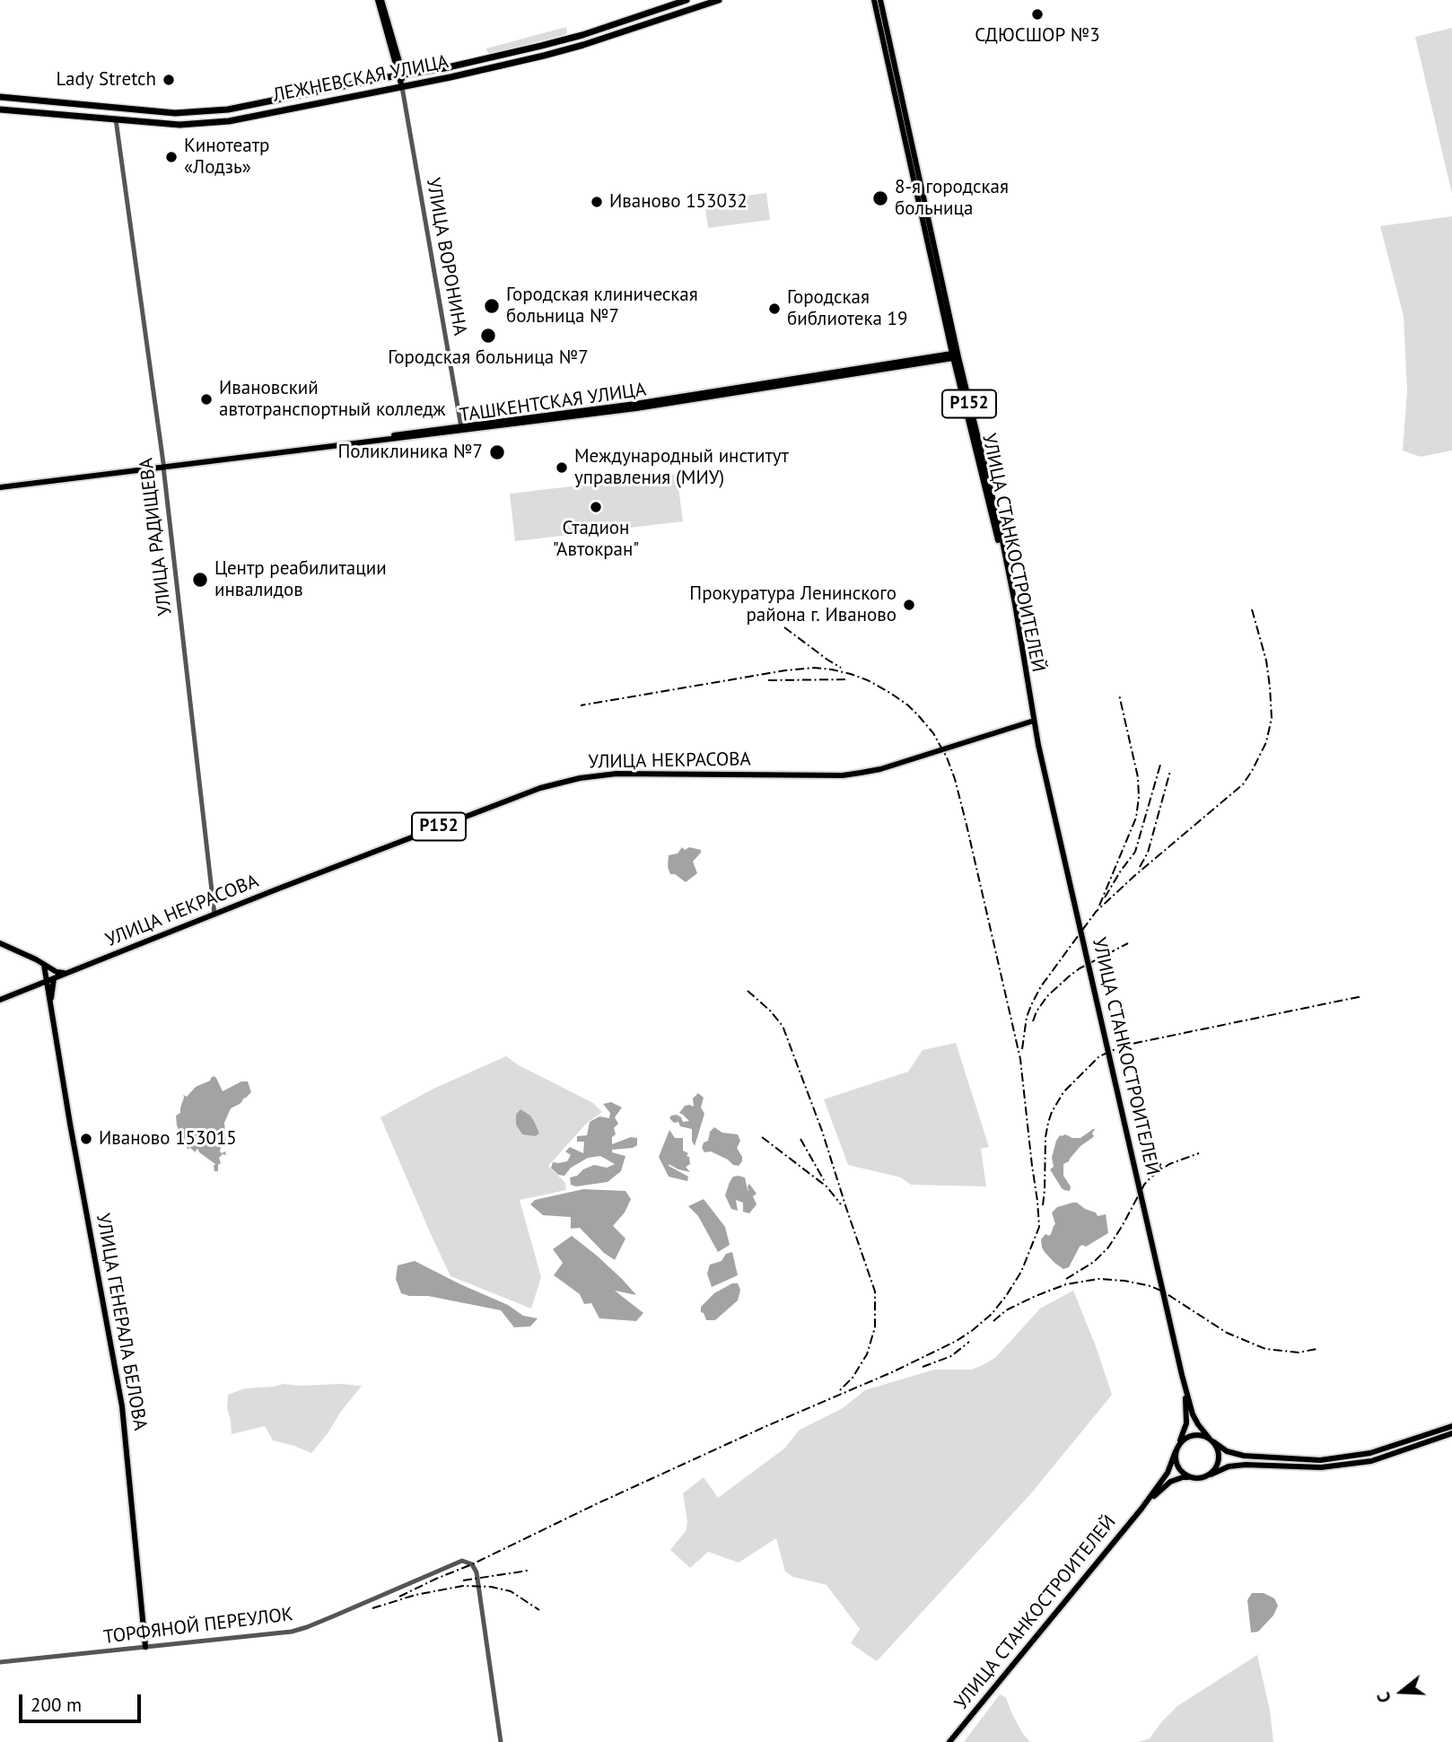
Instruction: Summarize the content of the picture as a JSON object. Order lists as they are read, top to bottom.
{
  "streets": {
    "highway": ["ЛЕЖНЕВСКАЯ УЛИЦА"],
    "main road": [
      "ТАШКЕНТСКАЯ УЛИЦА",
      "Р152",
      "УЛИЦА СТАНКОСТРОИТЕЛЕЙ",
      "УЛИЦА НЕКРАСОВА",
      "УЛИЦА ГЕНЕРАЛА БЕЛОВА"
    ],
    "street": ["УЛИЦА ВОРОНИНА", "УЛИЦА РАДИЩЕВА", "ТОРФЯНОЙ ПЕРЕУЛОК"]
  },
  "crossings": [
    ["ЛЕЖНЕВСКАЯ УЛИЦА", "УЛИЦА ВОРОНИНА"],
    ["ЛЕЖНЕВСКАЯ УЛИЦА", "УЛИЦА РАДИЩЕВА"],
    ["УЛИЦА ВОРОНИНА", "ТАШКЕНТСКАЯ УЛИЦА"],
    ["ТАШКЕНТСКАЯ УЛИЦА", "УЛИЦА РАДИЩЕВА"],
    ["ТАШКЕНТСКАЯ УЛИЦА", "УЛИЦА СТАНКОСТРОИТЕЛЕЙ"],
    ["УЛИЦА РАДИЩЕВА", "УЛИЦА НЕКРАСОВА"],
    ["УЛИЦА СТАНКОСТРОИТЕЛЕЙ", "УЛИЦА НЕКРАСОВА"],
    ["УЛИЦА НЕКРАСОВА", "УЛИЦА ГЕНЕРАЛА БЕЛОВА"],
    ["УЛИЦА ГЕНЕРАЛА БЕЛОВА", "ТОРФЯНОЙ ПЕРЕУЛОК"]
  ],
  "places": [
    "СДЮСШОР №3",
    "Lady Stretch",
    "Кинотеатр «Лодзь»",
    "8-я городская больница",
    "Иваново 153032",
    "Городская клиническая больница №7",
    "Городская библиотека 19",
    "Городская больница №7",
    "Ивановский автотранспортный колледж",
    "Поликлиника №7",
    "Международный институт управления (МИУ)",
    "Стадион \"Автокран\"",
    "Центр реабилитации инвалидов",
    "Прокуратура Ленинского района г. Иваново",
    "Иваново 153015"
  ],
  "scale_bar": "200 m",
  "north": "left"
}
